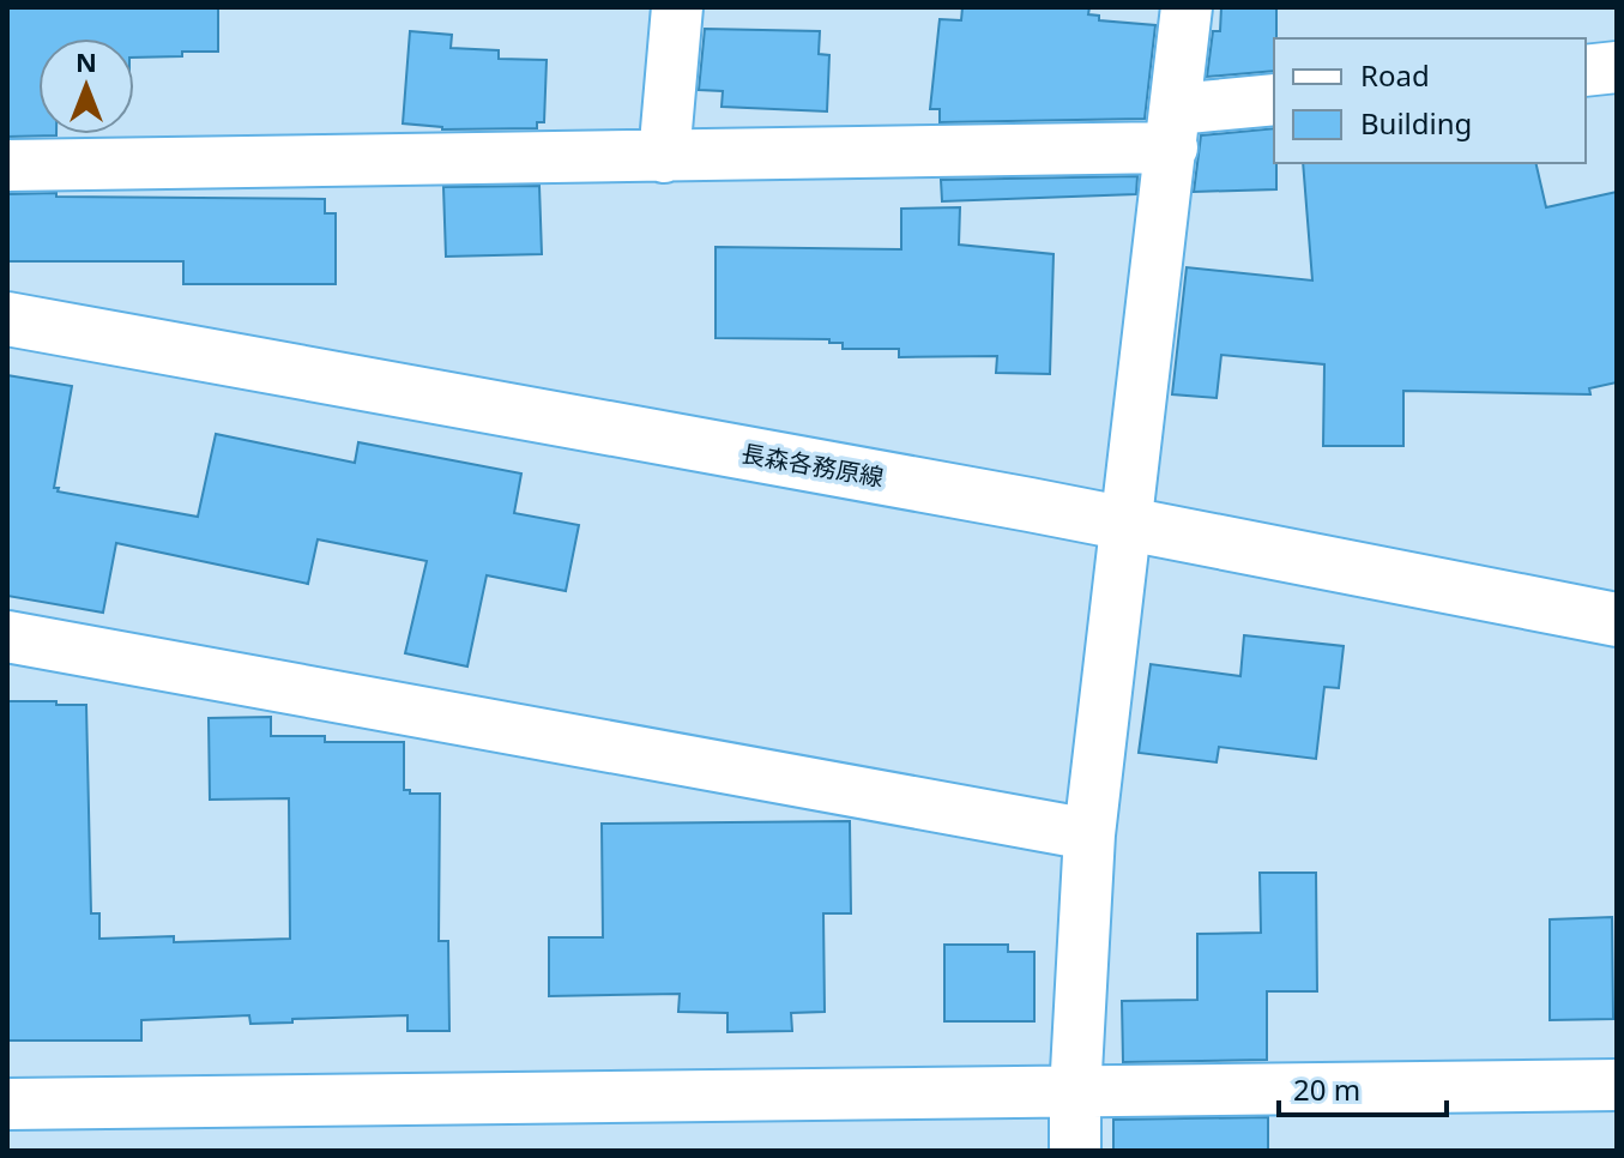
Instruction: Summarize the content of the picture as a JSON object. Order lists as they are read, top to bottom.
{
  "streets": {
    "main road": ["長森各務原線"]
  },
  "legend": ["Road", "Building"],
  "scale_bar": "20 m",
  "north": "top"
}
